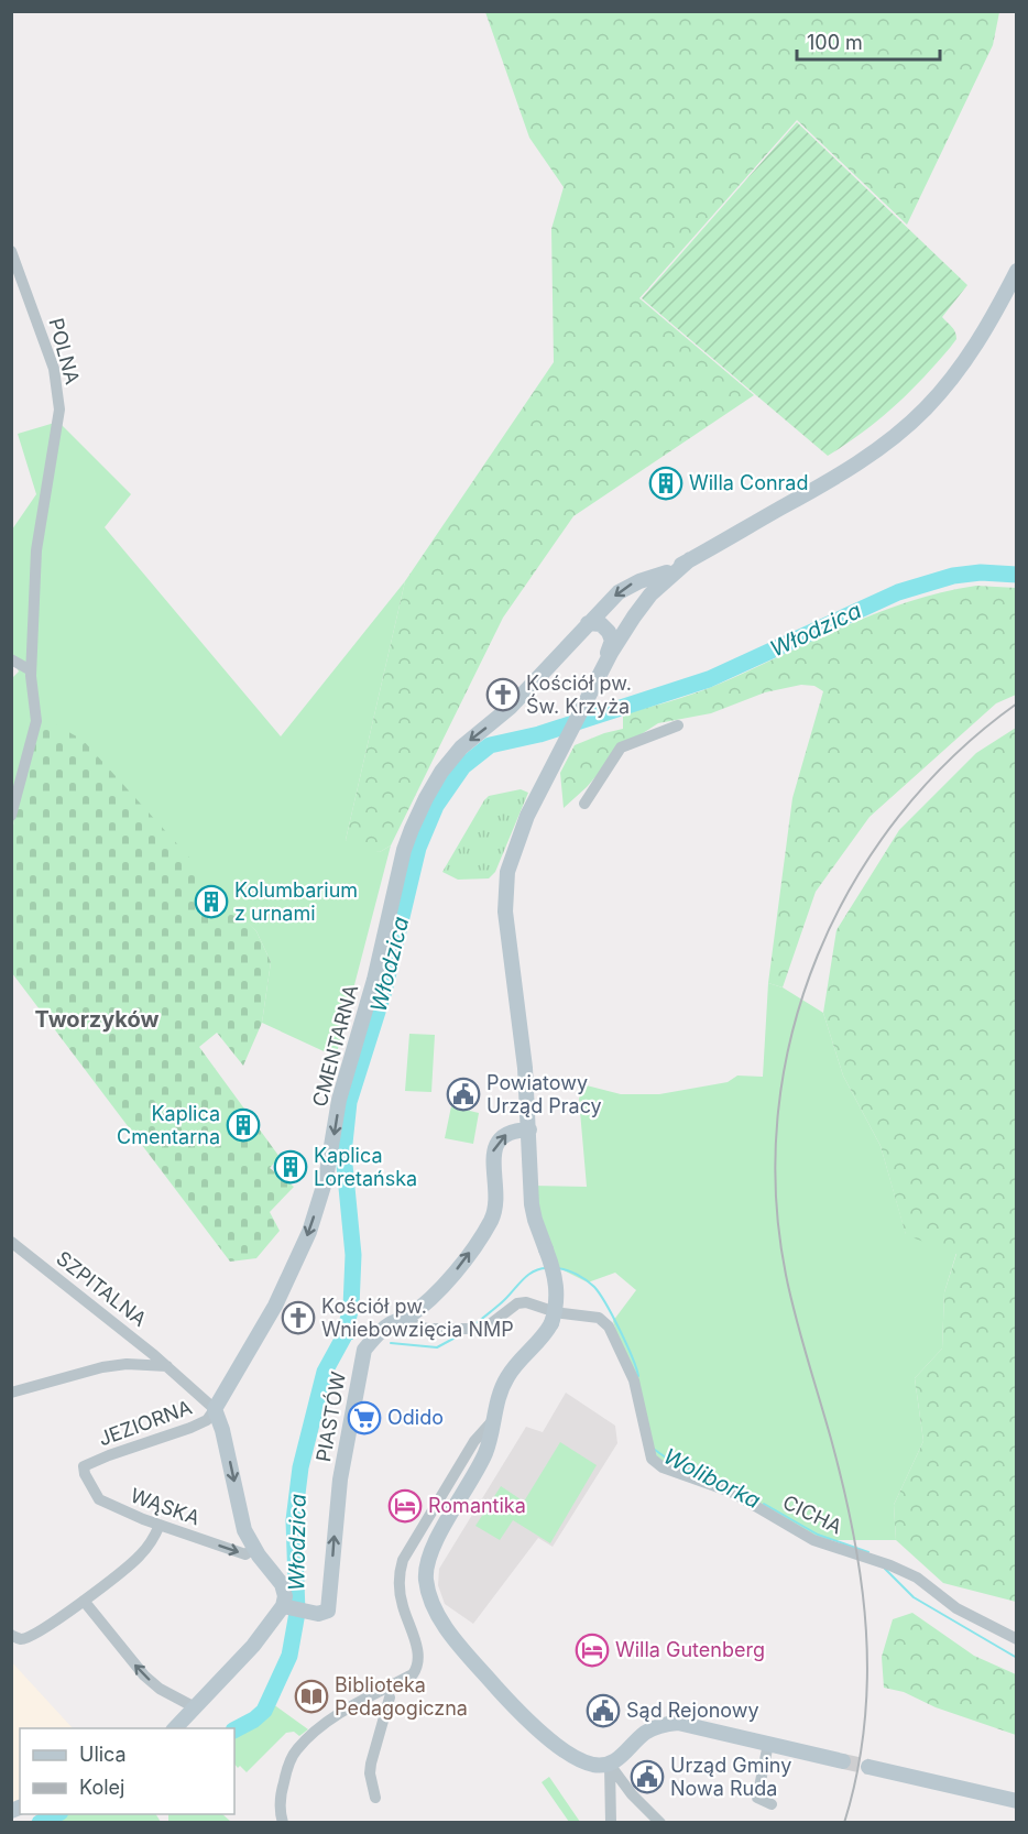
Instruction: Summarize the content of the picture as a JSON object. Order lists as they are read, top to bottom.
{
  "streets": {
    "street": [
      "POLNA",
      "CMENTARNA",
      "SZPITALNA",
      "PIASTÓW",
      "JEZIORNA",
      "WĄSKA",
      "CICHA"
    ]
  },
  "crossings": [
    ["CMENTARNA", "SZPITALNA"],
    ["CMENTARNA", "JEZIORNA"],
    ["SZPITALNA", "JEZIORNA"],
    ["PIASTÓW", "CICHA"],
    ["JEZIORNA", "WĄSKA"]
  ],
  "one_way": ["WĄSKA"],
  "districts": ["Tworzyków"],
  "water": ["Włodzica", "Woliborka"],
  "places": {
    "building": [
      "Willa Conrad",
      "Kolumbarium z urnami",
      "Kaplica Cmentarna",
      "Kaplica Loretańska"
    ],
    "church": ["Kościół pw. Św. Krzyża", "Kościół pw. Wniebowzięcia NMP"],
    "public building": ["Powiatowy Urząd Pracy", "Sąd Rejonowy", "Urząd Gminy Nowa Ruda"],
    "supermarket": ["Odido"],
    "hotel": ["Romantika", "Willa Gutenberg"],
    "library": ["Biblioteka Pedagogiczna"]
  },
  "legend": ["Ulica", "Kolej"],
  "scale_bar": "100 m"
}
